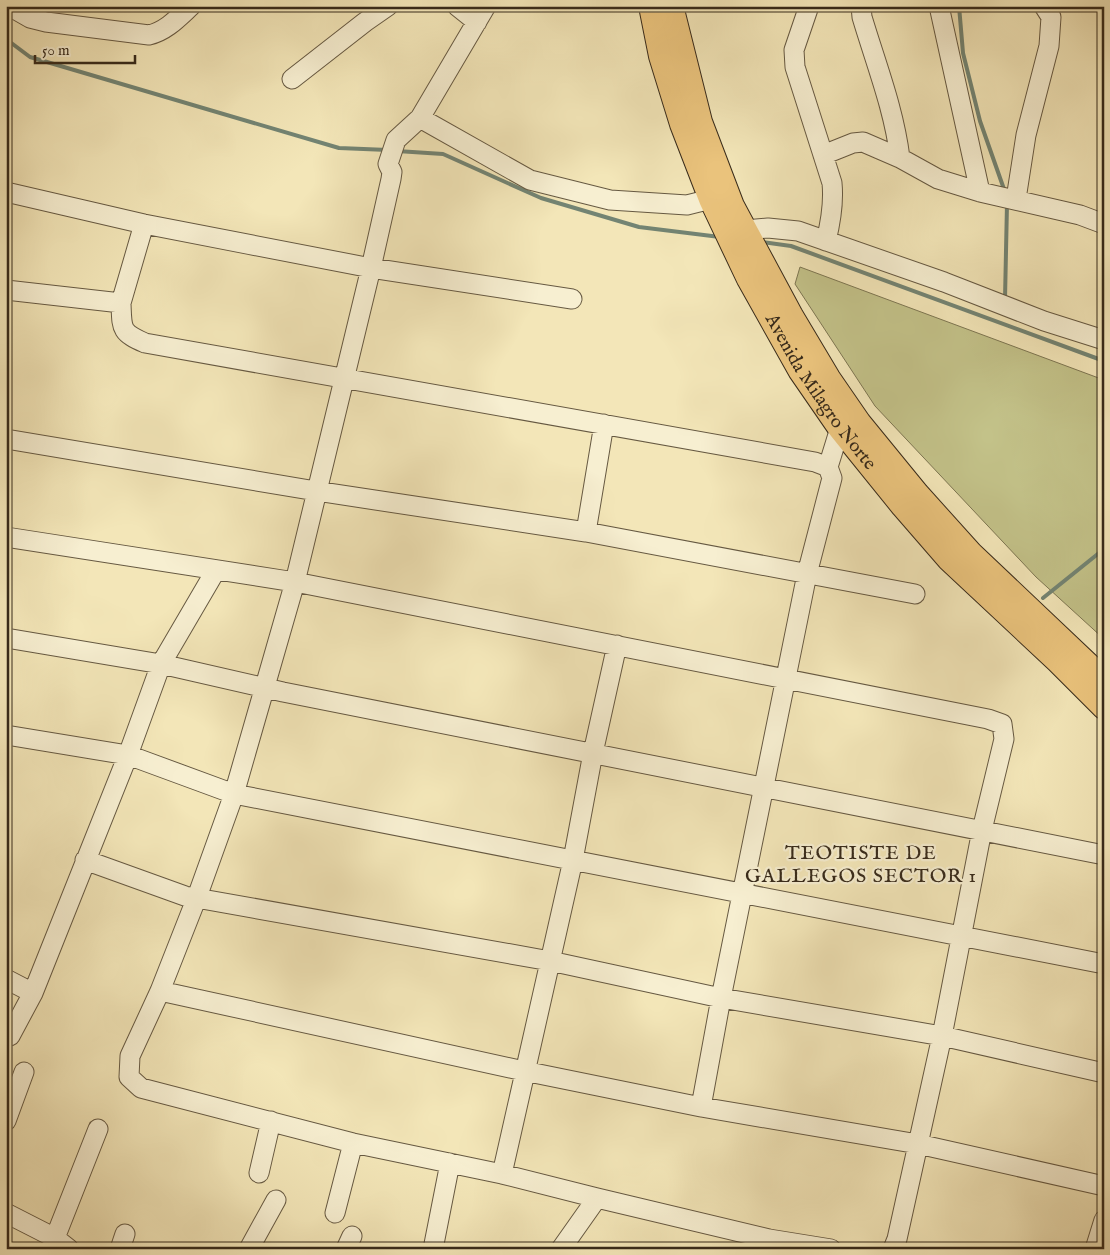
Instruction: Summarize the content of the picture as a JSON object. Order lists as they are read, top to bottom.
{
  "streets": {
    "main road": ["Avenida Milagro Norte"]
  },
  "districts": ["TEOTISTE DE GALLEGOS SECTOR 1"],
  "scale_bar": "50 m"
}
